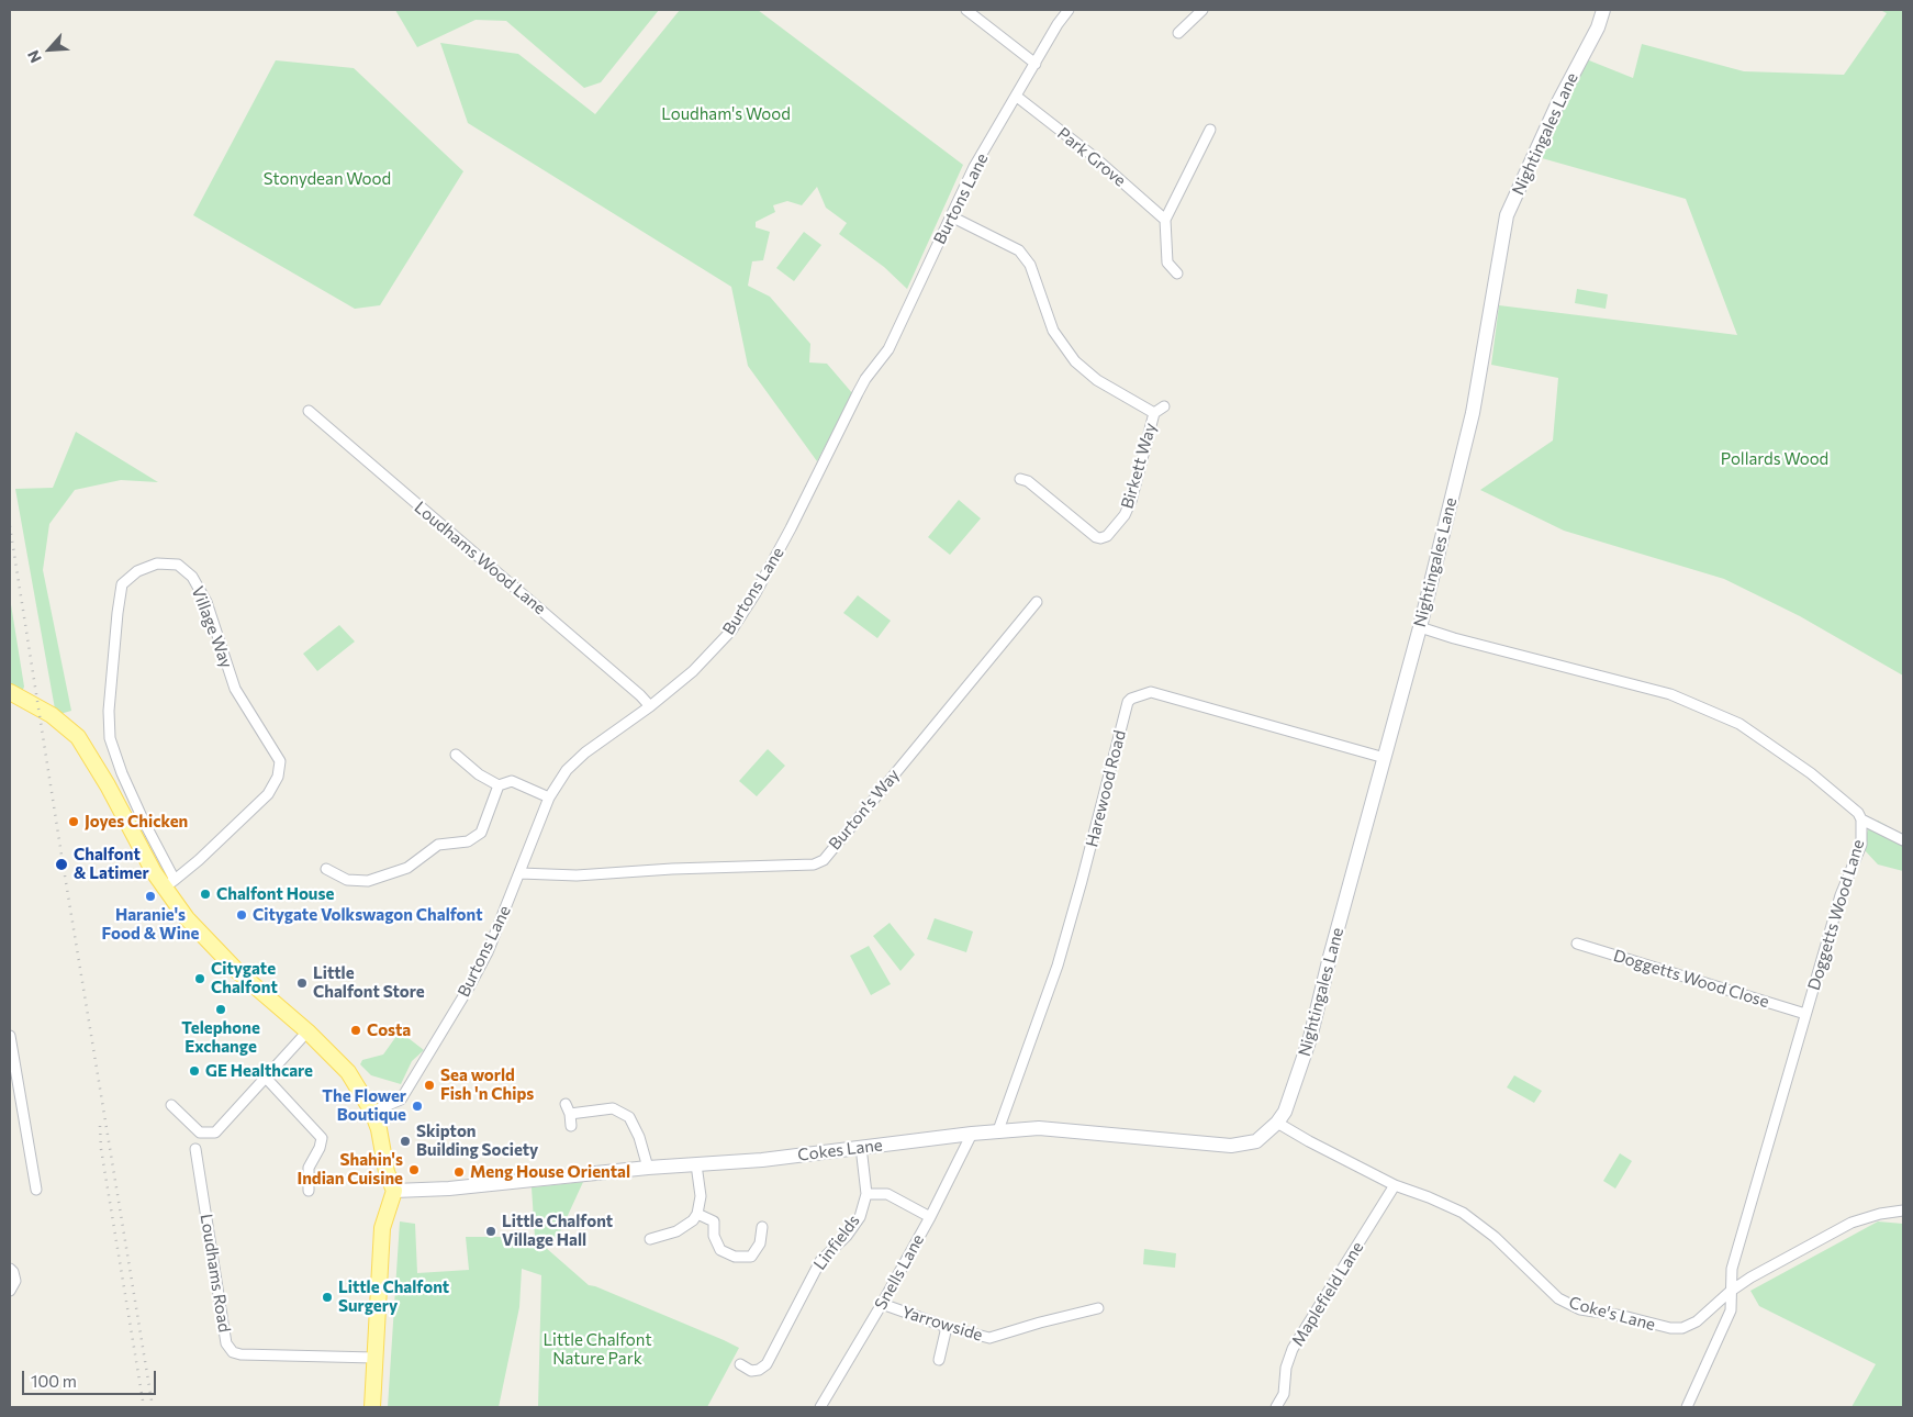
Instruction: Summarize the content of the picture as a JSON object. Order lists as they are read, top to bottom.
{
  "streets": {
    "main road": ["Nightingales Lane", "Cokes Lane"],
    "street": [
      "Park Grove",
      "Burtons Lane",
      "Birkett Way",
      "Loudhams Wood Lane",
      "Village Way",
      "Harewood Road",
      "Burton's Way",
      "Doggetts Wood Lane",
      "Doggetts Wood Close",
      "Linfields",
      "Snells Lane",
      "Loudhams Road",
      "Maplefield Lane",
      "Coke's Lane",
      "Yarrowside"
    ]
  },
  "crossings": [
    ["Nightingales Lane", "Harewood Road"],
    ["Nightingales Lane", "Doggetts Wood Lane"],
    ["Nightingales Lane", "Cokes Lane"],
    ["Nightingales Lane", "Coke's Lane"],
    ["Park Grove", "Burtons Lane"],
    ["Burtons Lane", "Birkett Way"],
    ["Burtons Lane", "Loudhams Wood Lane"],
    ["Burtons Lane", "Burton's Way"],
    ["Harewood Road", "Cokes Lane"],
    ["Doggetts Wood Lane", "Doggetts Wood Close"],
    ["Doggetts Wood Lane", "Coke's Lane"],
    ["Cokes Lane", "Linfields"],
    ["Cokes Lane", "Snells Lane"],
    ["Cokes Lane", "Coke's Lane"],
    ["Snells Lane", "Yarrowside"],
    ["Maplefield Lane", "Coke's Lane"]
  ],
  "parks": [
    "Loudham's Wood",
    "Stonydean Wood",
    "Pollards Wood",
    "Little Chalfont Nature Park"
  ],
  "places": [
    "Joyes Chicken",
    "Chalfont & Latimer",
    "Chalfont House",
    "Haranie's Food & Wine",
    "Citygate Volkswagon Chalfont",
    "Citygate Chalfont",
    "Little Chalfont Store",
    "Telephone Exchange",
    "Costa",
    "GE Healthcare",
    "Sea world Fish 'n Chips",
    "The Flower Boutique",
    "Skipton Building Society",
    "Shahin's Indian Cuisine",
    "Meng House Oriental",
    "Little Chalfont Village Hall",
    "Little Chalfont Surgery"
  ],
  "scale_bar": "100 m",
  "north": "bottom left"
}
